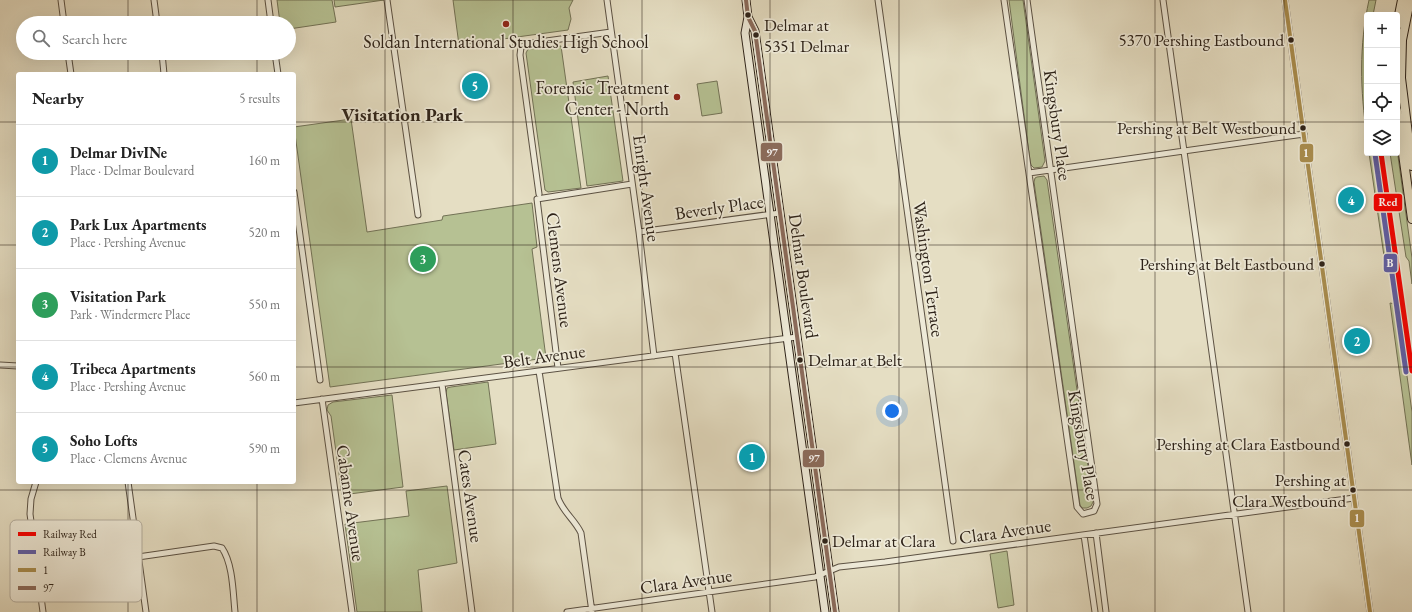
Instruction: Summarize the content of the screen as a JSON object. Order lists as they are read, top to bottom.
{
  "streets": {
    "main road": ["Delmar Boulevard"],
    "street": [
      "Kingsbury Place",
      "Enright Avenue",
      "Beverly Place",
      "Washington Terrace",
      "Clemens Avenue",
      "Belt Avenue",
      "Cates Avenue",
      "Cabanne Avenue",
      "Clara Avenue"
    ]
  },
  "crossings": [
    ["Enright Avenue", "Beverly Place"],
    ["Enright Avenue", "Clemens Avenue"],
    ["Enright Avenue", "Belt Avenue"],
    ["Beverly Place", "Delmar Boulevard"],
    ["Clemens Avenue", "Belt Avenue"],
    ["Delmar Boulevard", "Belt Avenue"],
    ["Delmar Boulevard", "Clara Avenue"],
    ["Belt Avenue", "Cates Avenue"],
    ["Belt Avenue", "Cabanne Avenue"]
  ],
  "districts": ["Visitation Park"],
  "places": [
    "Soldan International Studies High School",
    "Delmar at 5351 Delmar",
    "5370 Pershing Eastbound",
    "Forensic Treatment Center - North",
    "Pershing at Belt Westbound",
    "Pershing at Belt Eastbound",
    "Delmar at Belt",
    "Pershing at Clara Eastbound",
    "Pershing at Clara Westbound",
    "Delmar at Clara"
  ],
  "lines": [
    "transit line 1",
    "transit line 97",
    "rail line Red",
    "rail line B"
  ],
  "legend": [
    "Railway Red",
    "Railway B",
    "1",
    "97"
  ],
  "page": {
    "map_buttons": ["+", "−"],
    "search": "Search here",
    "pins": [
      "5",
      "4",
      "3",
      "2",
      "1"
    ],
    "heading": ["Nearby", "5 results"],
    "list": [
      {
        "mark": "1",
        "name": "Delmar DivINe",
        "note": "Place · Delmar Boulevard",
        "value": "160 m"
      },
      {
        "mark": "2",
        "name": "Park Lux Apartments",
        "note": "Place · Pershing Avenue",
        "value": "520 m"
      },
      {
        "mark": "3",
        "name": "Visitation Park",
        "note": "Park · Windermere Place",
        "value": "550 m"
      },
      {
        "mark": "4",
        "name": "Tribeca Apartments",
        "note": "Place · Pershing Avenue",
        "value": "560 m"
      },
      {
        "mark": "5",
        "name": "Soho Lofts",
        "note": "Place · Clemens Avenue",
        "value": "590 m"
      }
    ]
  }
}
